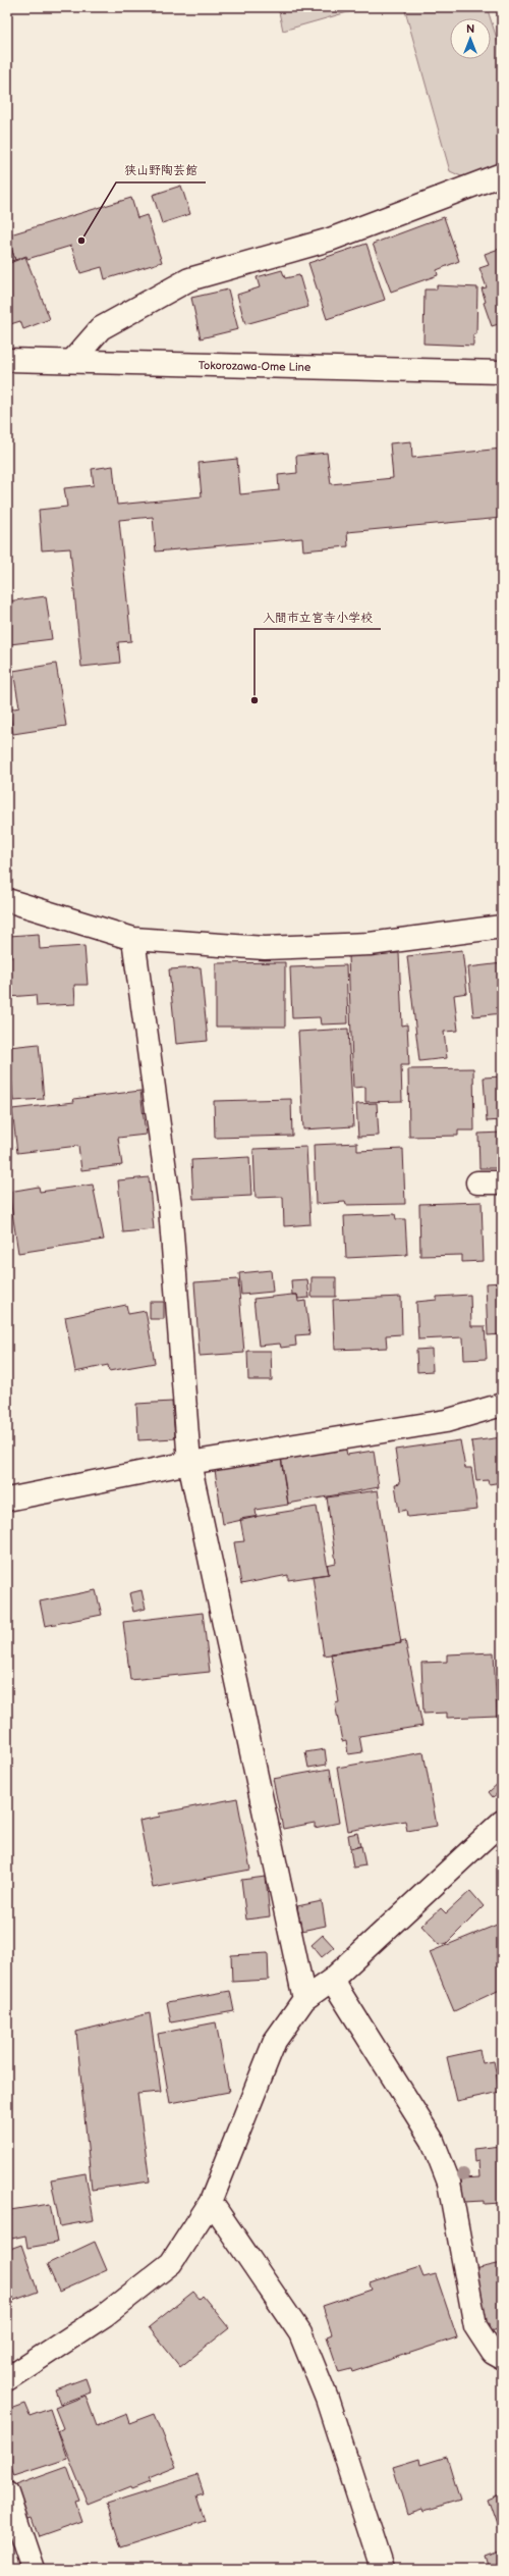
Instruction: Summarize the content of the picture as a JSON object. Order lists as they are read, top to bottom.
{
  "streets": {
    "street": ["Tokorozawa-Ome Line"]
  },
  "places": ["狭山野陶芸館", "入間市立宮寺小学校"],
  "north": "top"
}
